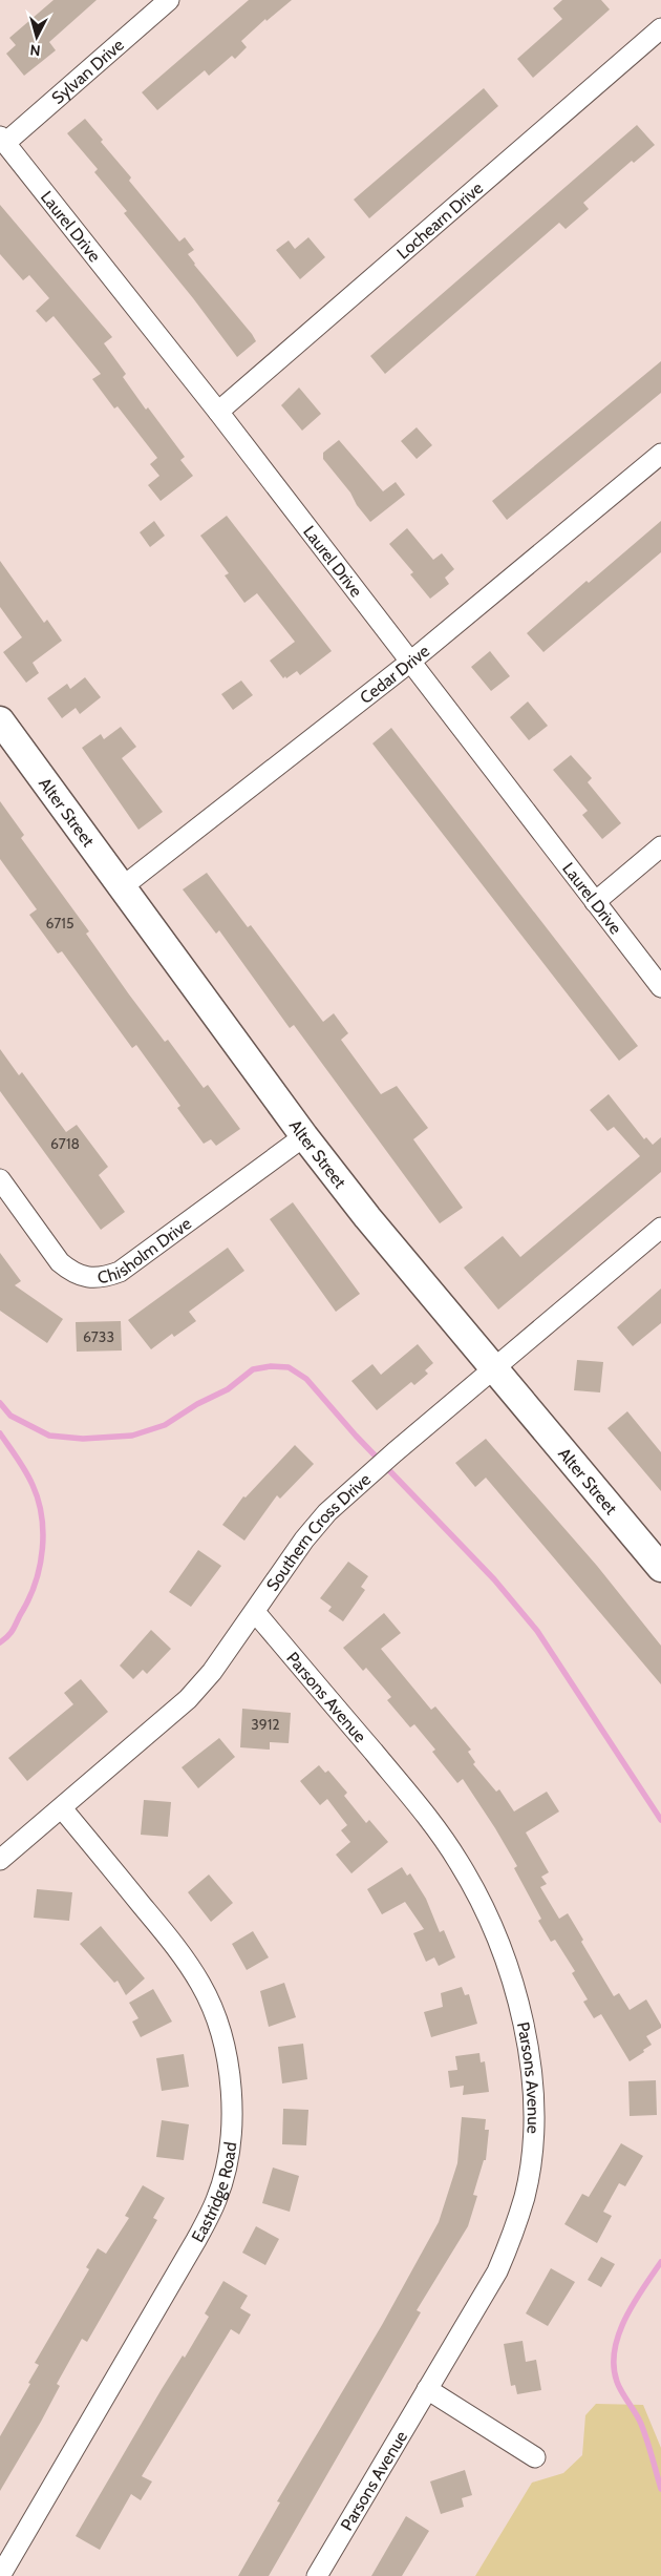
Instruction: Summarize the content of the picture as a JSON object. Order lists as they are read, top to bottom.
{
  "streets": {
    "street": [
      "Sylvan Drive",
      "Lochearn Drive",
      "Laurel Drive",
      "Cedar Drive",
      "Alter Street",
      "Chisholm Drive",
      "Southern Cross Drive",
      "Parsons Avenue",
      "Eastridge Road"
    ]
  },
  "crossings": [
    ["Sylvan Drive", "Laurel Drive"],
    ["Lochearn Drive", "Laurel Drive"],
    ["Laurel Drive", "Cedar Drive"],
    ["Cedar Drive", "Alter Street"],
    ["Alter Street", "Chisholm Drive"],
    ["Alter Street", "Southern Cross Drive"],
    ["Southern Cross Drive", "Parsons Avenue"],
    ["Southern Cross Drive", "Eastridge Road"]
  ],
  "house_numbers": [
    "6715",
    "6718",
    "6733",
    "3912"
  ],
  "north": "bottom"
}
